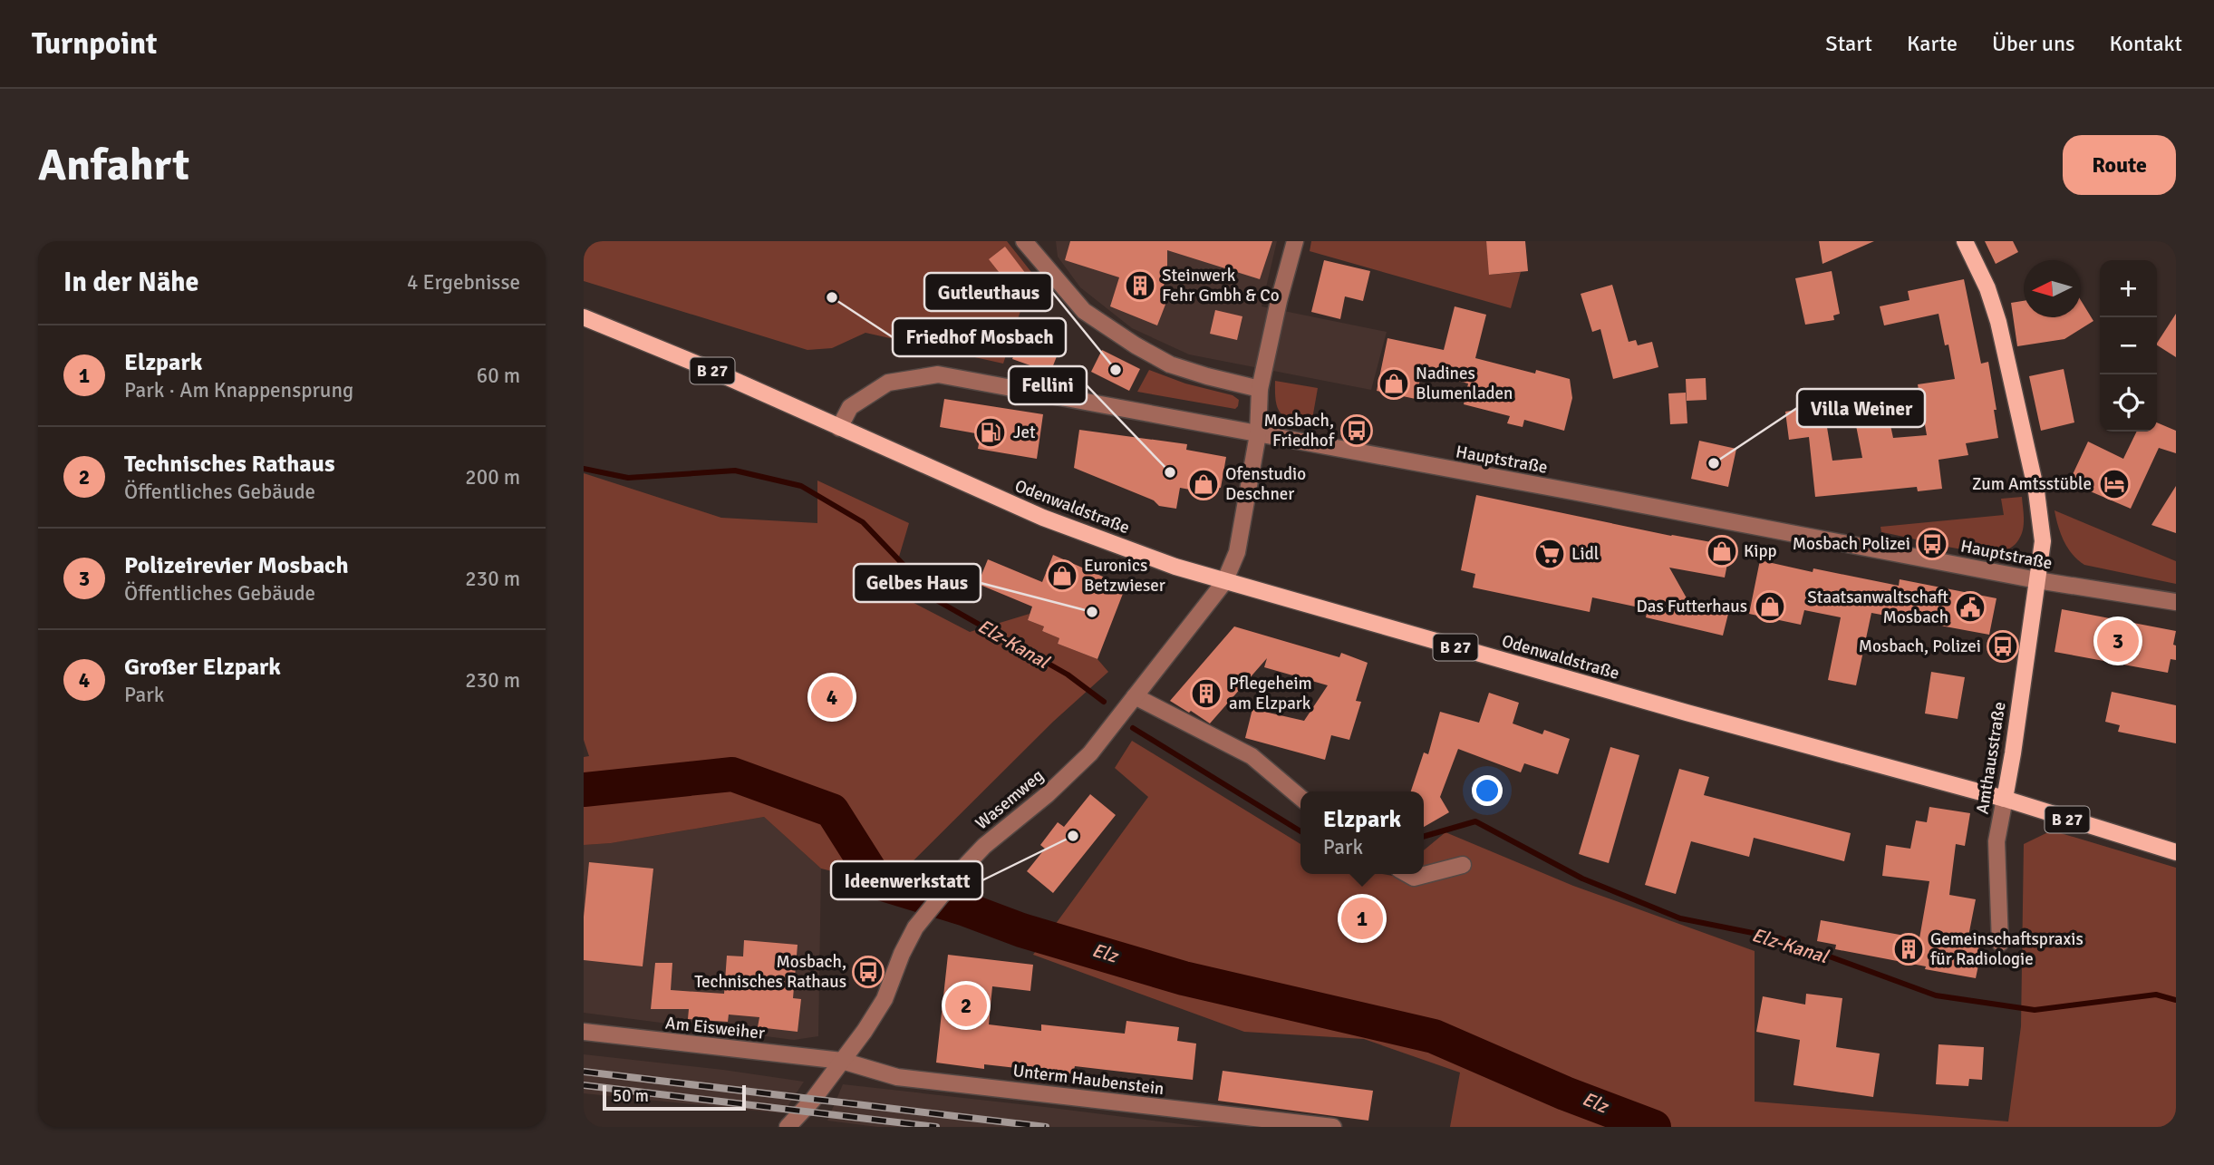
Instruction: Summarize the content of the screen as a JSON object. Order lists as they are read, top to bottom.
{
  "streets": {
    "main road": ["B 27", "Odenwaldstraße", "Amthausstraße"],
    "street": [
      "Hauptstraße",
      "Wasemweg",
      "Am Eisweiher",
      "Unterm Haubenstein"
    ]
  },
  "crossings": [
    ["B 27", "Hauptstraße"],
    ["B 27", "Odenwaldstraße"],
    ["Hauptstraße", "Odenwaldstraße"],
    ["Hauptstraße", "Amthausstraße"],
    ["Hauptstraße", "Wasemweg"],
    ["Odenwaldstraße", "Amthausstraße"],
    ["Odenwaldstraße", "Wasemweg"],
    ["Wasemweg", "Am Eisweiher"],
    ["Wasemweg", "Unterm Haubenstein"],
    ["Am Eisweiher", "Unterm Haubenstein"]
  ],
  "water": ["Elz-Kanal", "Elz"],
  "places": {
    "building": ["Steinwerk Fehr Gmbh & Co", "Pflegeheim am Elzpark", "Gemeinschaftspraxis für Radiologie"],
    "other": [
      "Friedhof Mosbach",
      "Gutleuthaus",
      "Villa Weiner",
      "Fellini",
      "Gelbes Haus",
      "Ideenwerkstatt"
    ],
    "shop": [
      "Nadines Blumenladen",
      "Ofenstudio Deschner",
      "Kipp",
      "Euronics Betzwieser",
      "Das Futterhaus"
    ],
    "bus stop": [
      "Mosbach, Friedhof",
      "Mosbach Polizei",
      "Mosbach, Polizei",
      "Mosbach, Technisches Rathaus"
    ],
    "fuel station": ["Jet"],
    "hotel": ["Zum Amtsstüble"],
    "supermarket": ["Lidl"],
    "public building": ["Staatsanwaltschaft Mosbach"]
  },
  "scale_bar": "50 m",
  "north": "left",
  "page": {
    "header": "Turnpoint",
    "nav": [
      "Start",
      "Karte",
      "Über uns",
      "Kontakt"
    ],
    "buttons": "Route",
    "title": "Anfahrt",
    "heading": ["In der Nähe", "4 Ergebnisse"],
    "map_buttons": ["+", "−"],
    "list": [
      {
        "mark": "1",
        "name": "Elzpark",
        "note": "Park · Am Knappensprung",
        "value": "60 m"
      },
      {
        "mark": "2",
        "name": "Technisches Rathaus",
        "note": "Öffentliches Gebäude",
        "value": "200 m"
      },
      {
        "mark": "3",
        "name": "Polizeirevier Mosbach",
        "note": "Öffentliches Gebäude",
        "value": "230 m"
      },
      {
        "mark": "4",
        "name": "Großer Elzpark",
        "note": "Park",
        "value": "230 m"
      }
    ],
    "pins": [
      "3",
      "4",
      "1",
      "2"
    ],
    "popup": ["Elzpark", "Park"],
    "scale": "50 m"
  }
}
